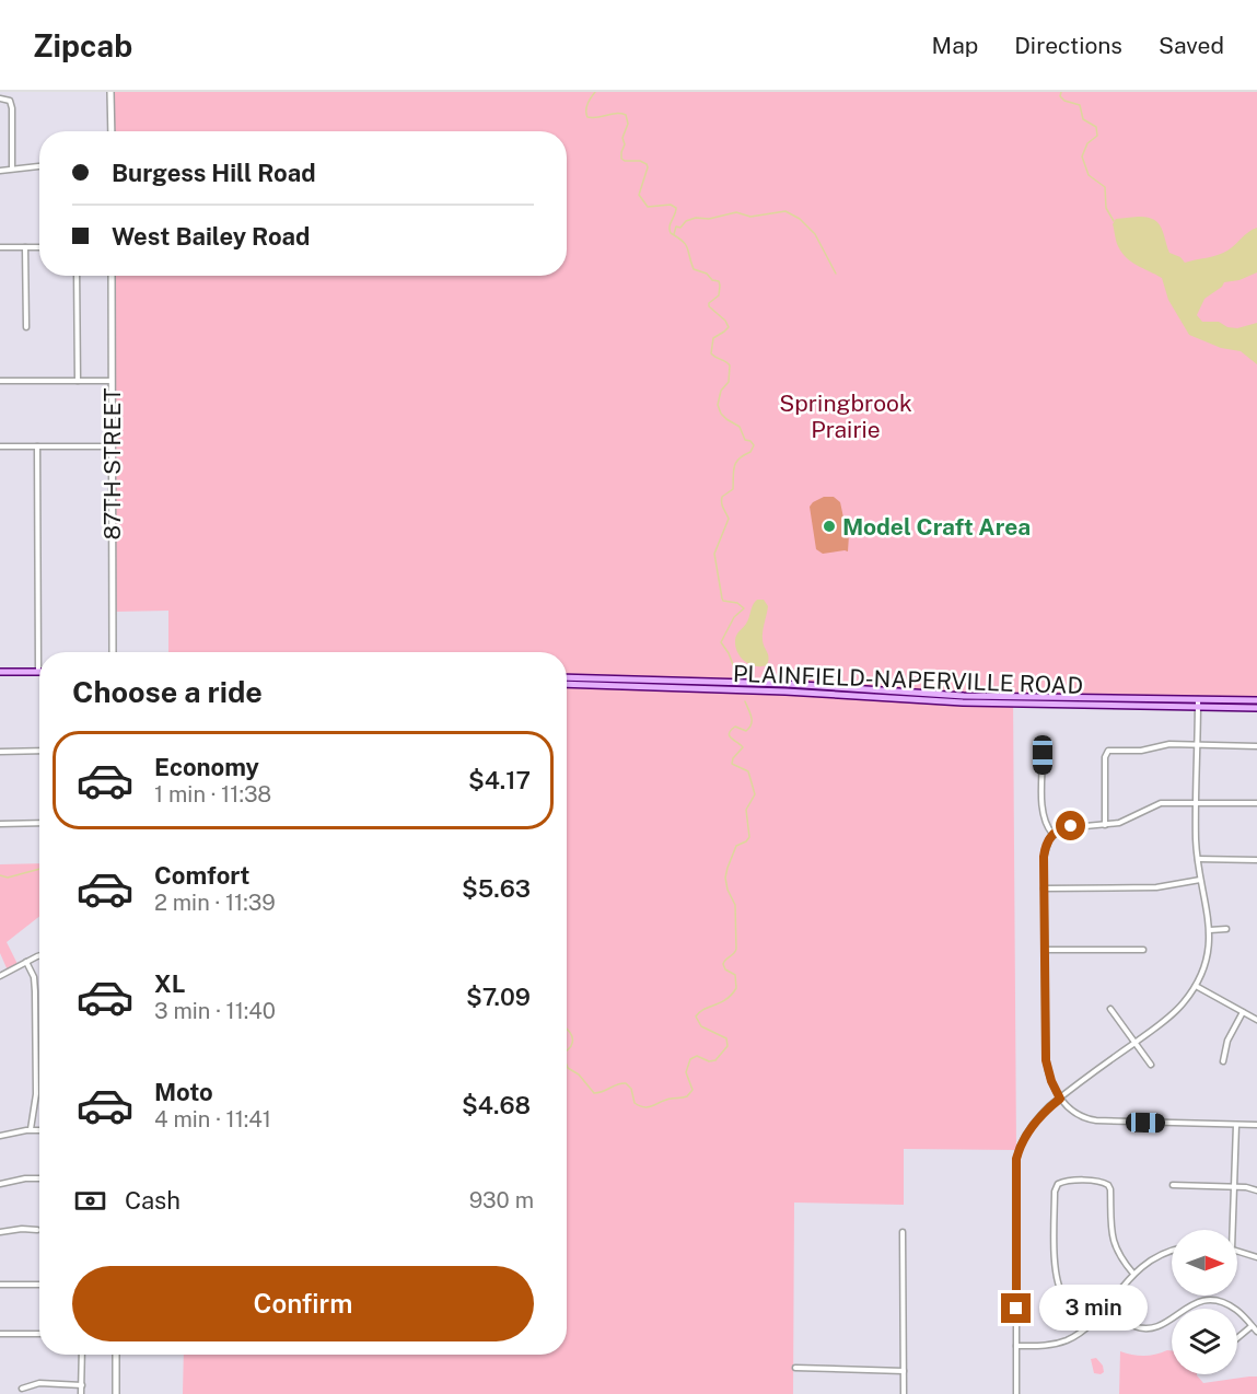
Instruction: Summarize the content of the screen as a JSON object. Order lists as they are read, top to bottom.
{
  "streets": {
    "main road": ["PLAINFIELD-NAPERVILLE ROAD"],
    "street": ["87TH STREET"]
  },
  "parks": ["Springbrook Prairie"],
  "places": ["Model Craft Area"],
  "north": "right",
  "page": {
    "header": "Zipcab",
    "nav": ["Map", "Directions", "Saved"],
    "banner": ["Burgess Hill Road", "West Bailey Road"],
    "heading": "Choose a ride",
    "list": [
      {
        "name": "Economy",
        "note": "1 min · 11:38",
        "value": "$4.17"
      },
      {
        "name": "Comfort",
        "note": "2 min · 11:39",
        "value": "$5.63"
      },
      {
        "name": "XL",
        "note": "3 min · 11:40",
        "value": "$7.09"
      },
      {
        "name": "Moto",
        "note": "4 min · 11:41",
        "value": "$4.68"
      }
    ],
    "pay": ["Cash", "930 m"],
    "buttons": "Confirm",
    "bubble": "3 min"
  }
}
